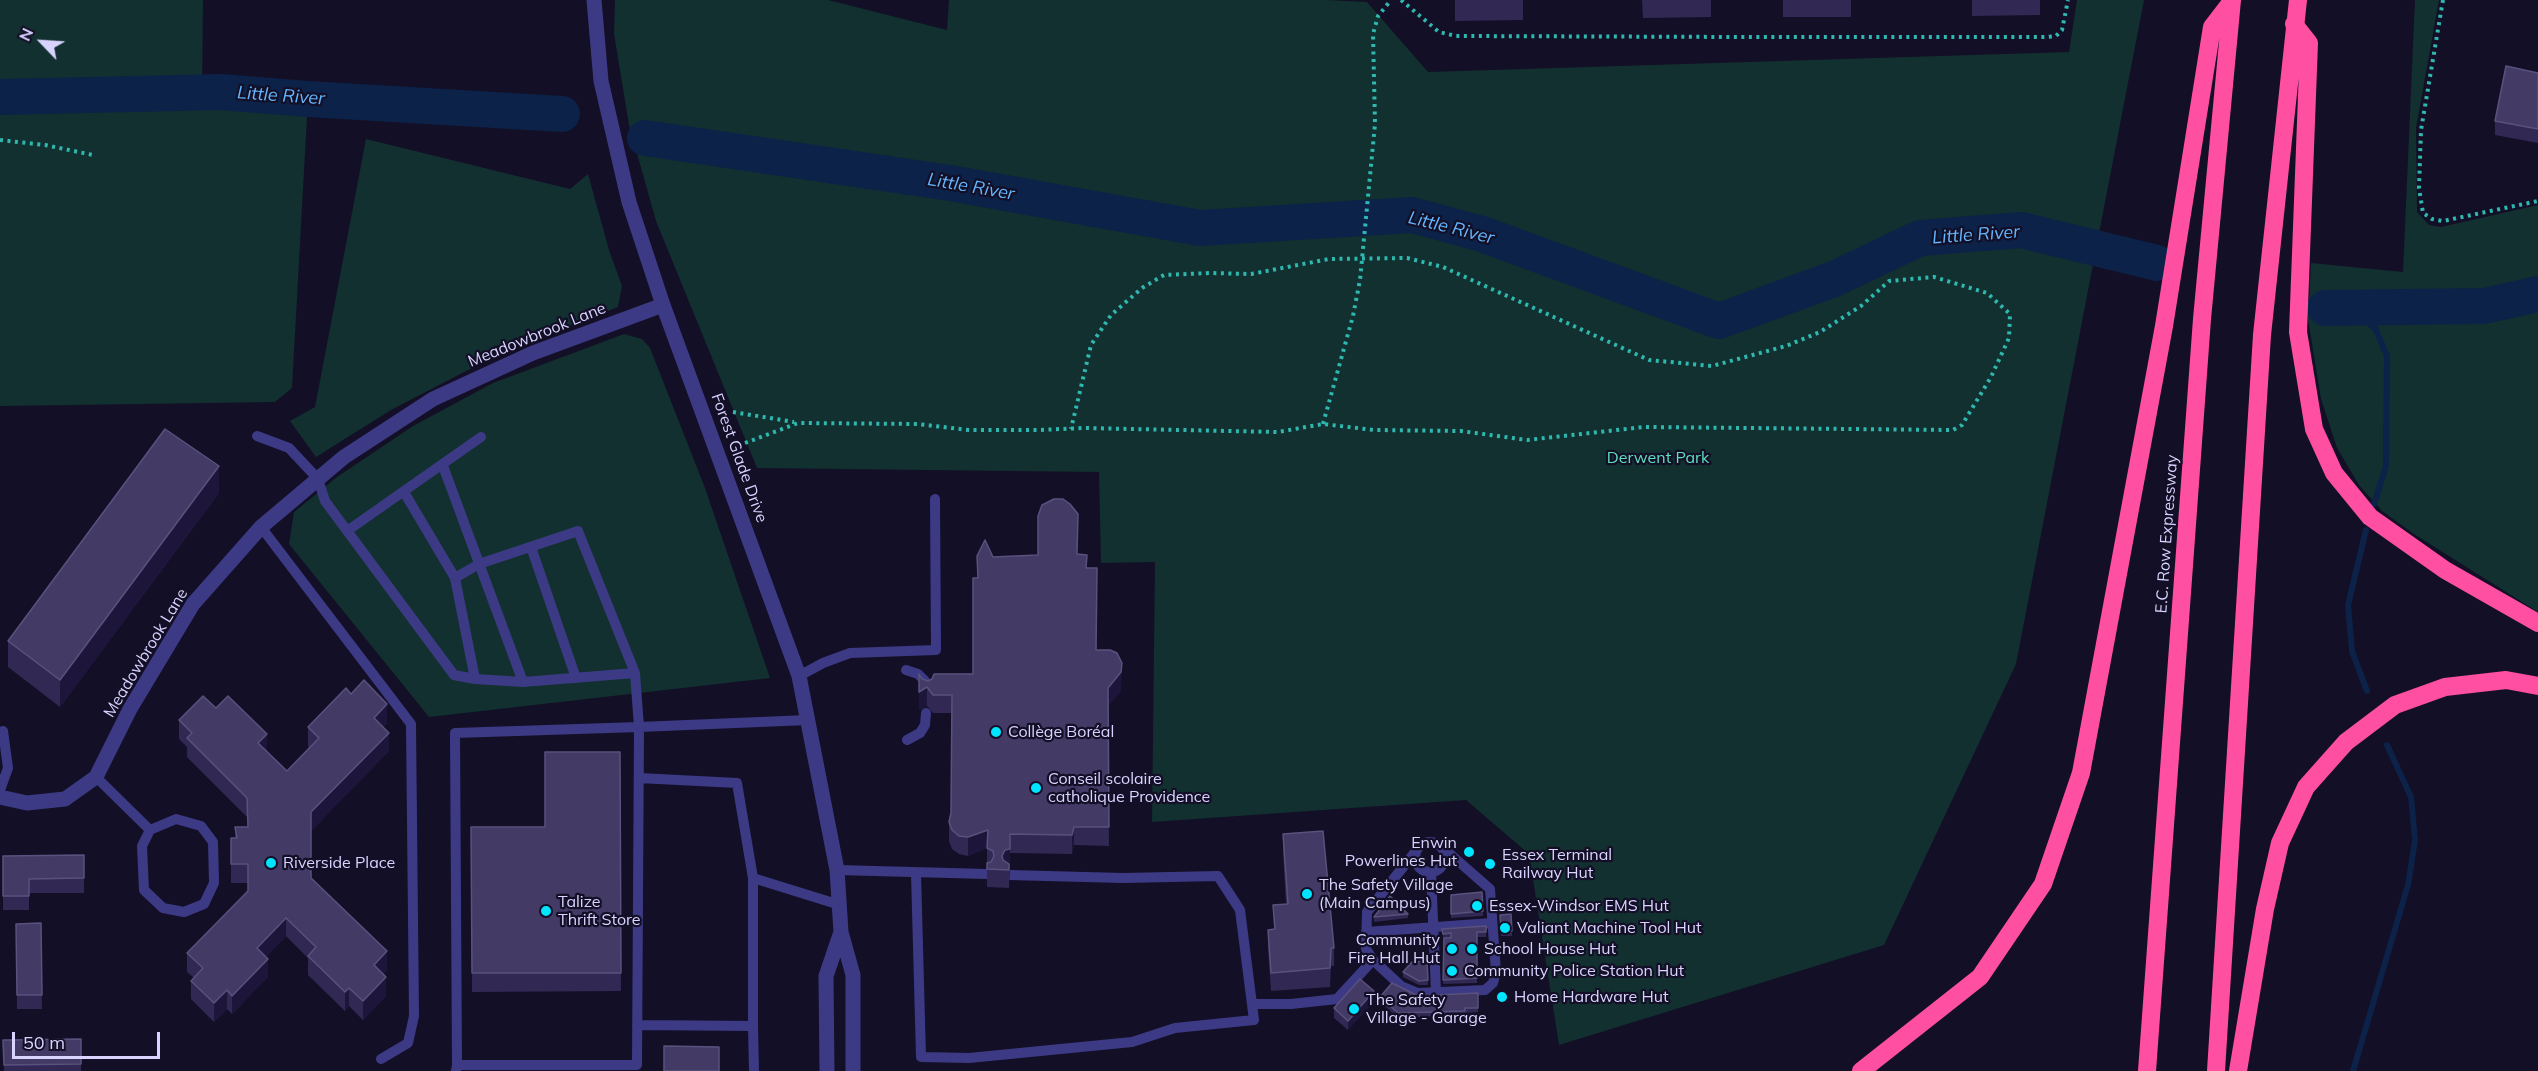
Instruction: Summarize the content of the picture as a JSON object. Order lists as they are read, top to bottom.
{
  "streets": {
    "highway": ["E.C. Row Expressway"],
    "street": ["Meadowbrook Lane", "Forest Glade Drive"]
  },
  "crossings": [
    ["Meadowbrook Lane", "Forest Glade Drive"]
  ],
  "water": ["Little River"],
  "parks": ["Derwent Park"],
  "places": [
    "Collège Boréal",
    "Conseil scolaire catholique Providence",
    "Enwin Powerlines Hut",
    "Riverside Place",
    "Essex Terminal Railway Hut",
    "The Safety Village (Main Campus)",
    "Essex-Windsor EMS Hut",
    "Talize Thrift Store",
    "Valiant Machine Tool Hut",
    "Community Fire Hall Hut",
    "School House Hut",
    "Community Police Station Hut",
    "Home Hardware Hut",
    "The Safety Village - Garage"
  ],
  "scale_bar": "50 m",
  "north": "top left"
}
